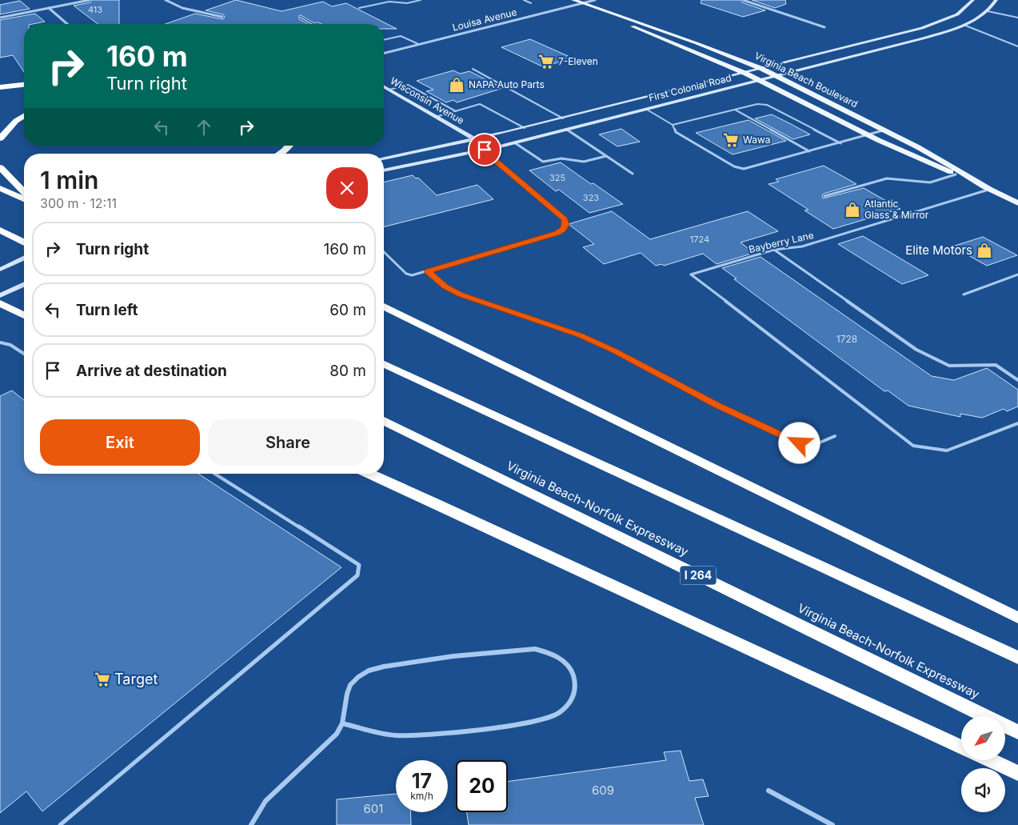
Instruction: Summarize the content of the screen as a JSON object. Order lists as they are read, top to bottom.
{
  "streets": {
    "highway": ["Virginia Beach-Norfolk Expressway", "I 264"],
    "main road": ["Virginia Beach Boulevard", "First Colonial Road", "Wisconsin Avenue"],
    "street": ["Louisa Avenue"],
    "lane": ["Bayberry Lane"]
  },
  "crossings": [
    ["Louisa Avenue", "Virginia Beach Boulevard"],
    ["Virginia Beach Boulevard", "First Colonial Road"],
    ["Virginia Beach Boulevard", "Bayberry Lane"],
    ["First Colonial Road", "Wisconsin Avenue"]
  ],
  "places": {
    "supermarket": ["7-Eleven", "Wawa", "Target"],
    "shop": ["NAPA Auto Parts", "Atlantic Glass & Mirror", "Elite Motors"]
  },
  "house_numbers": [
    "413",
    "325",
    "323",
    "1724",
    "1728",
    "609",
    "601"
  ],
  "north": "bottom left",
  "page": {
    "turn": ["160 m", "Turn right"],
    "heading": ["1 min", "300 m · 12:11"],
    "list": [
      {
        "name": "Turn right",
        "value": "160 m"
      },
      {
        "name": "Turn left",
        "value": "60 m"
      },
      {
        "name": "Arrive at destination",
        "value": "80 m"
      }
    ],
    "buttons": ["Exit", "Share"],
    "speed": "17 km/h",
    "limit": "20"
  }
}
